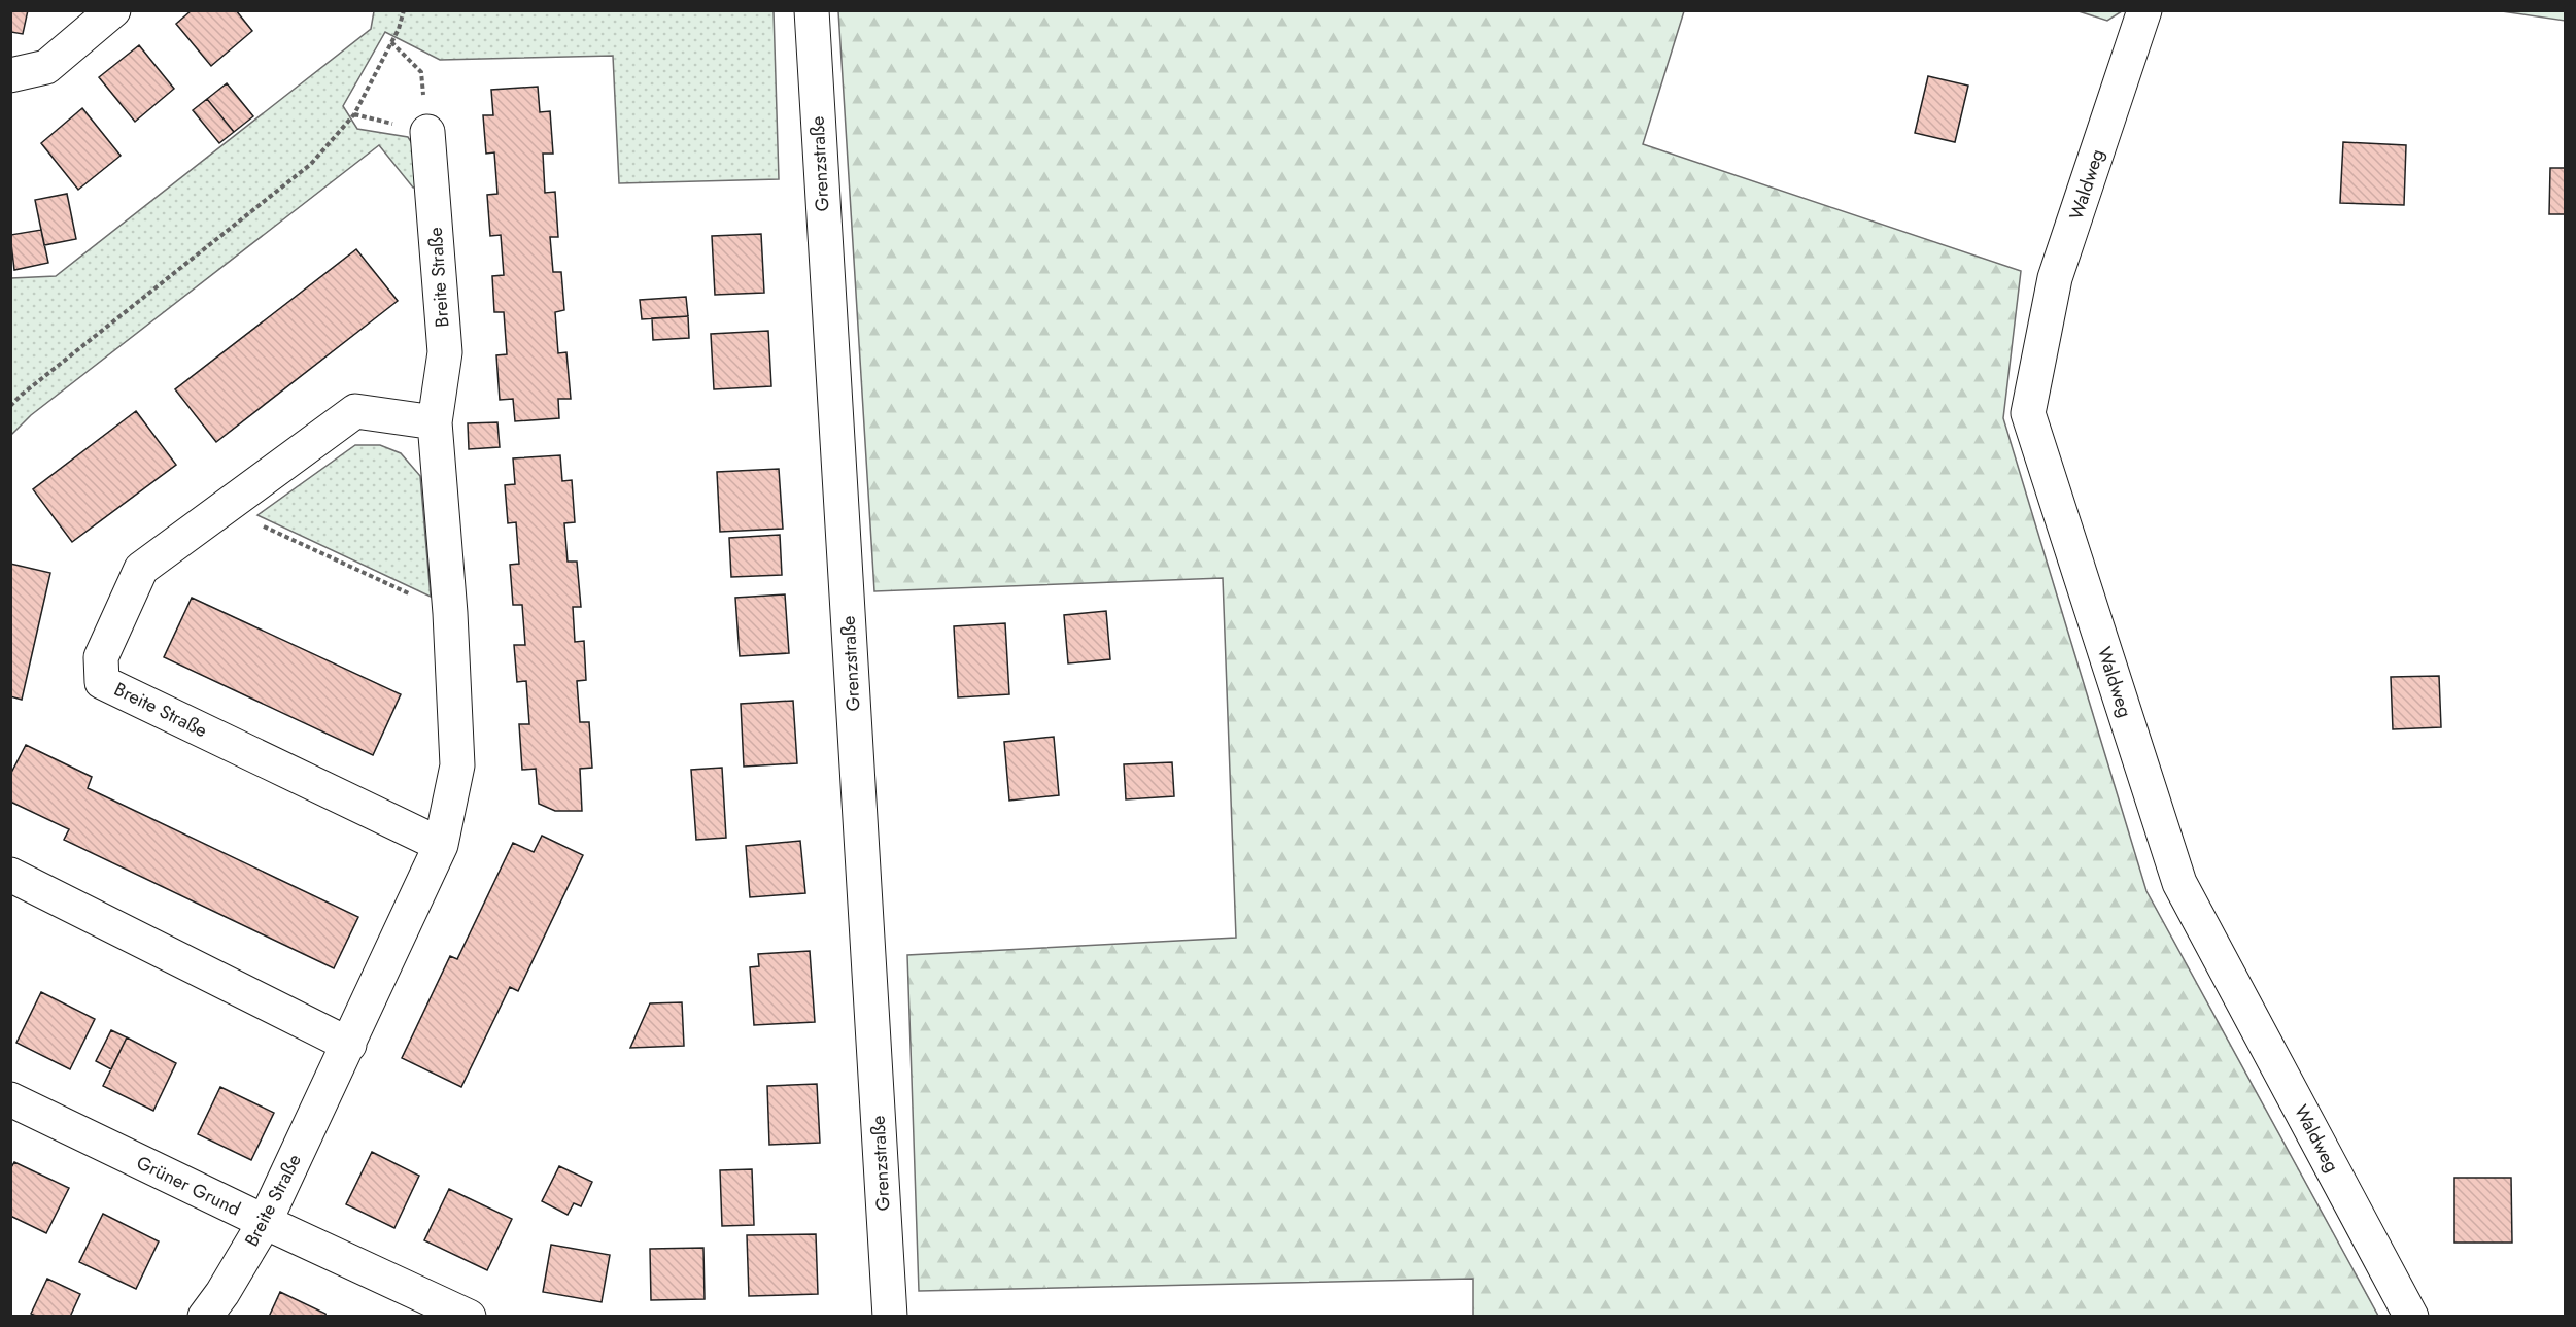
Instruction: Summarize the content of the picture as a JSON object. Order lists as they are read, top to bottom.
{
  "streets": {
    "street": [
      "Grenzstraße",
      "Waldweg",
      "Breite Straße",
      "Grüner Grund"
    ]
  },
  "crossings": [
    ["Breite Straße", "Grüner Grund"]
  ]
}
